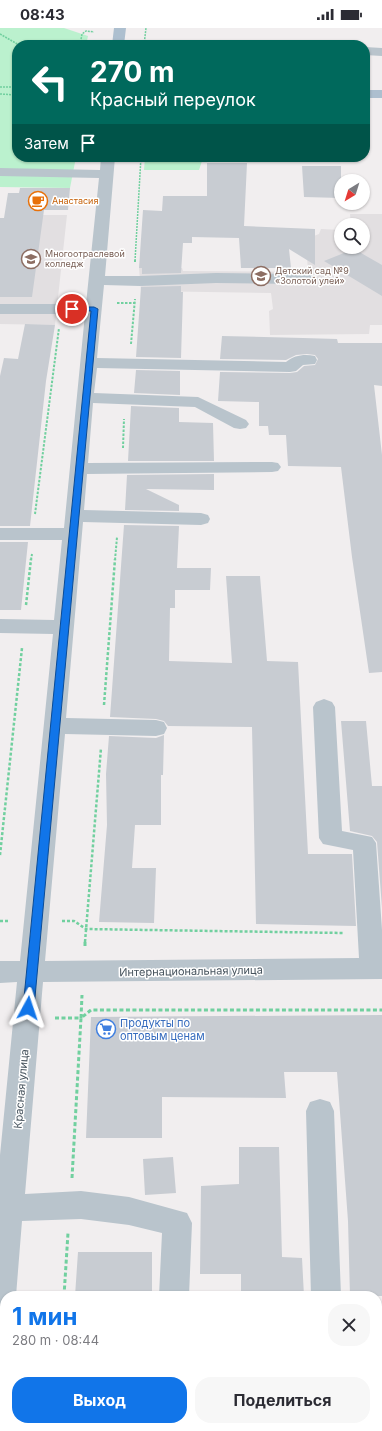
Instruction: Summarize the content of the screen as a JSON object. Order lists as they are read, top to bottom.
{
  "streets": {
    "street": ["Интернациональная улица", "Красная улица"]
  },
  "crossings": [
    ["Интернациональная улица", "Красная улица"]
  ],
  "places": {
    "cafe": ["Анастасия"],
    "school or university": ["Многоотраслевой колледж", "Детский сад №9 «Золотой улей»"],
    "supermarket": ["Продукты по оптовым ценам"]
  },
  "north": "bottom left",
  "page": {
    "status": "08:43",
    "turn": ["270 m", "Красный переулок"],
    "then": "Затем",
    "heading": ["1 мин", "280 m · 08:44"],
    "buttons": ["Выход", "Поделиться"]
  }
}
